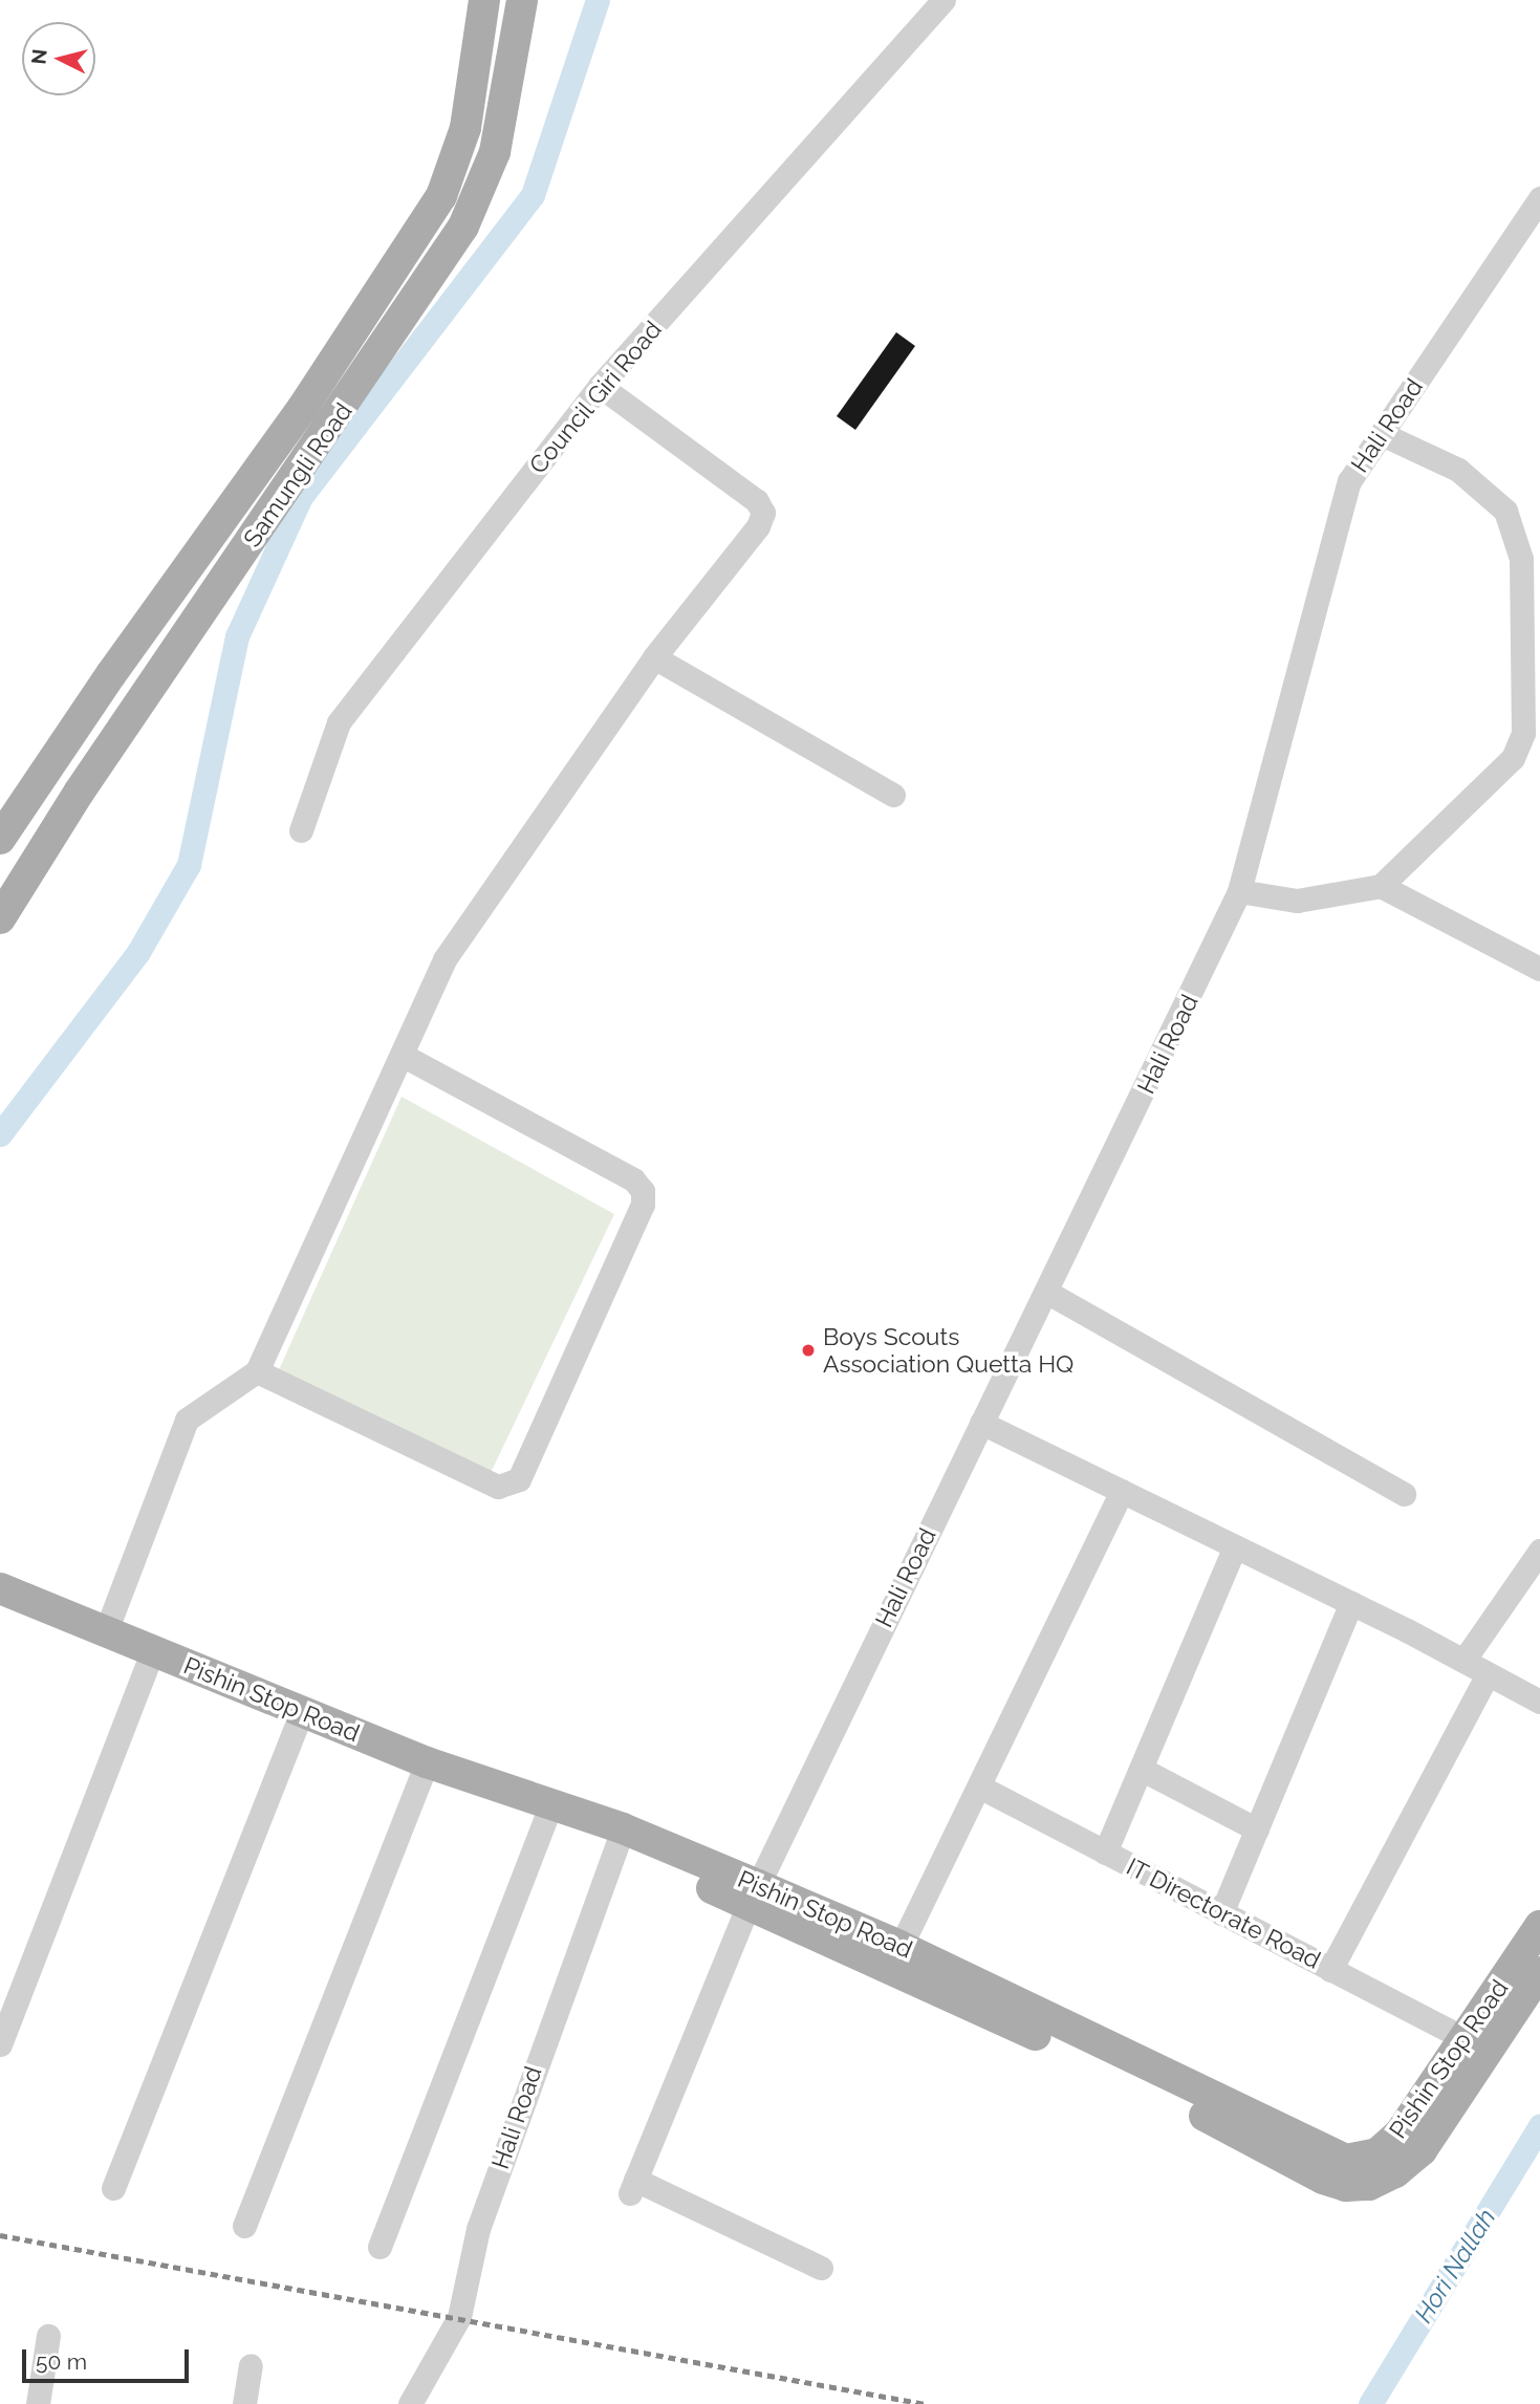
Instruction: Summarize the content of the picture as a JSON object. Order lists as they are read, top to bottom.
{
  "streets": {
    "main road": ["Samungli Road", "Pishin Stop Road"],
    "street": ["Council Giri Road", "Hali Road", "IT Directorate Road"]
  },
  "crossings": [
    ["Hali Road", "Pishin Stop Road"],
    ["Pishin Stop Road", "IT Directorate Road"]
  ],
  "water": ["Hori Nallah"],
  "places": ["Boys Scouts Association Quetta HQ"],
  "scale_bar": "50 m",
  "north": "left"
}
